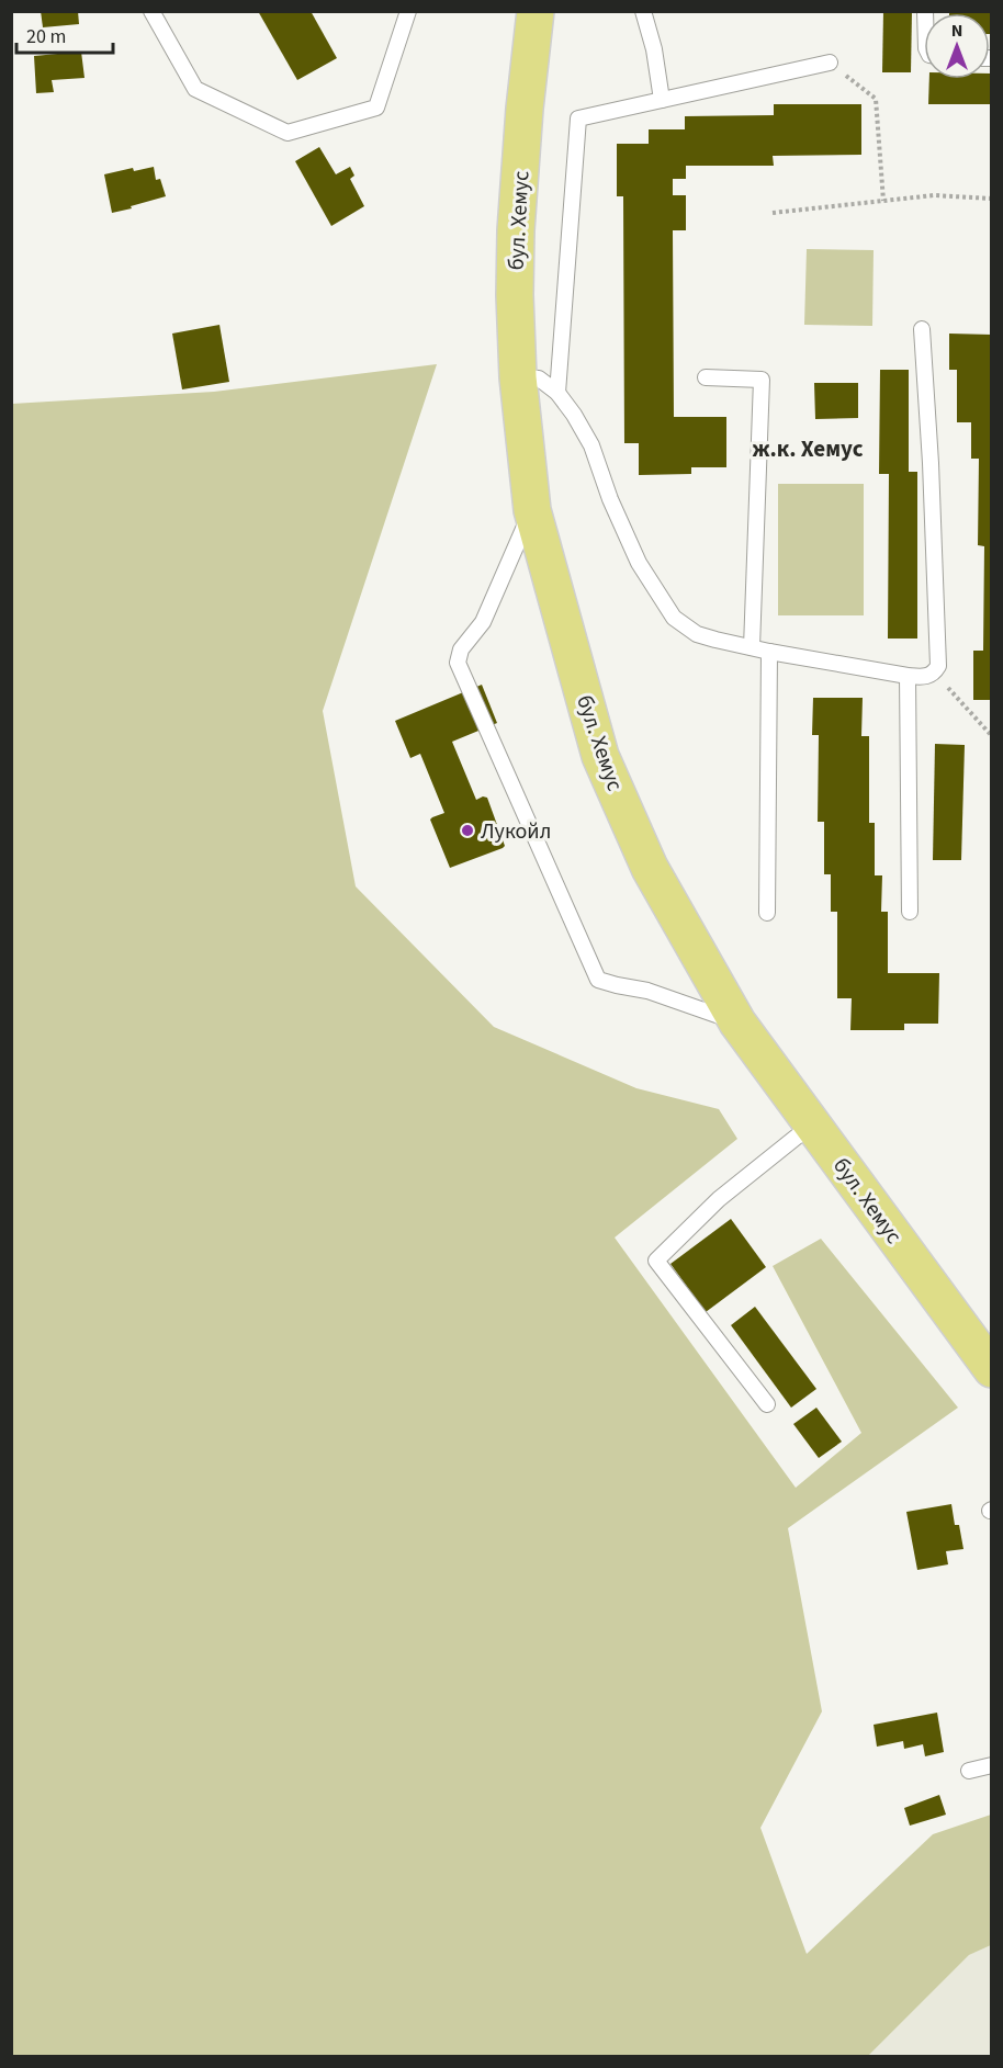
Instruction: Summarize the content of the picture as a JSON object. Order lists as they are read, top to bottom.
{
  "streets": {
    "main road": ["бул. Хемус"]
  },
  "districts": ["ж.к. Хемус"],
  "places": ["Лукойл"],
  "scale_bar": "20 m",
  "north": "top"
}
